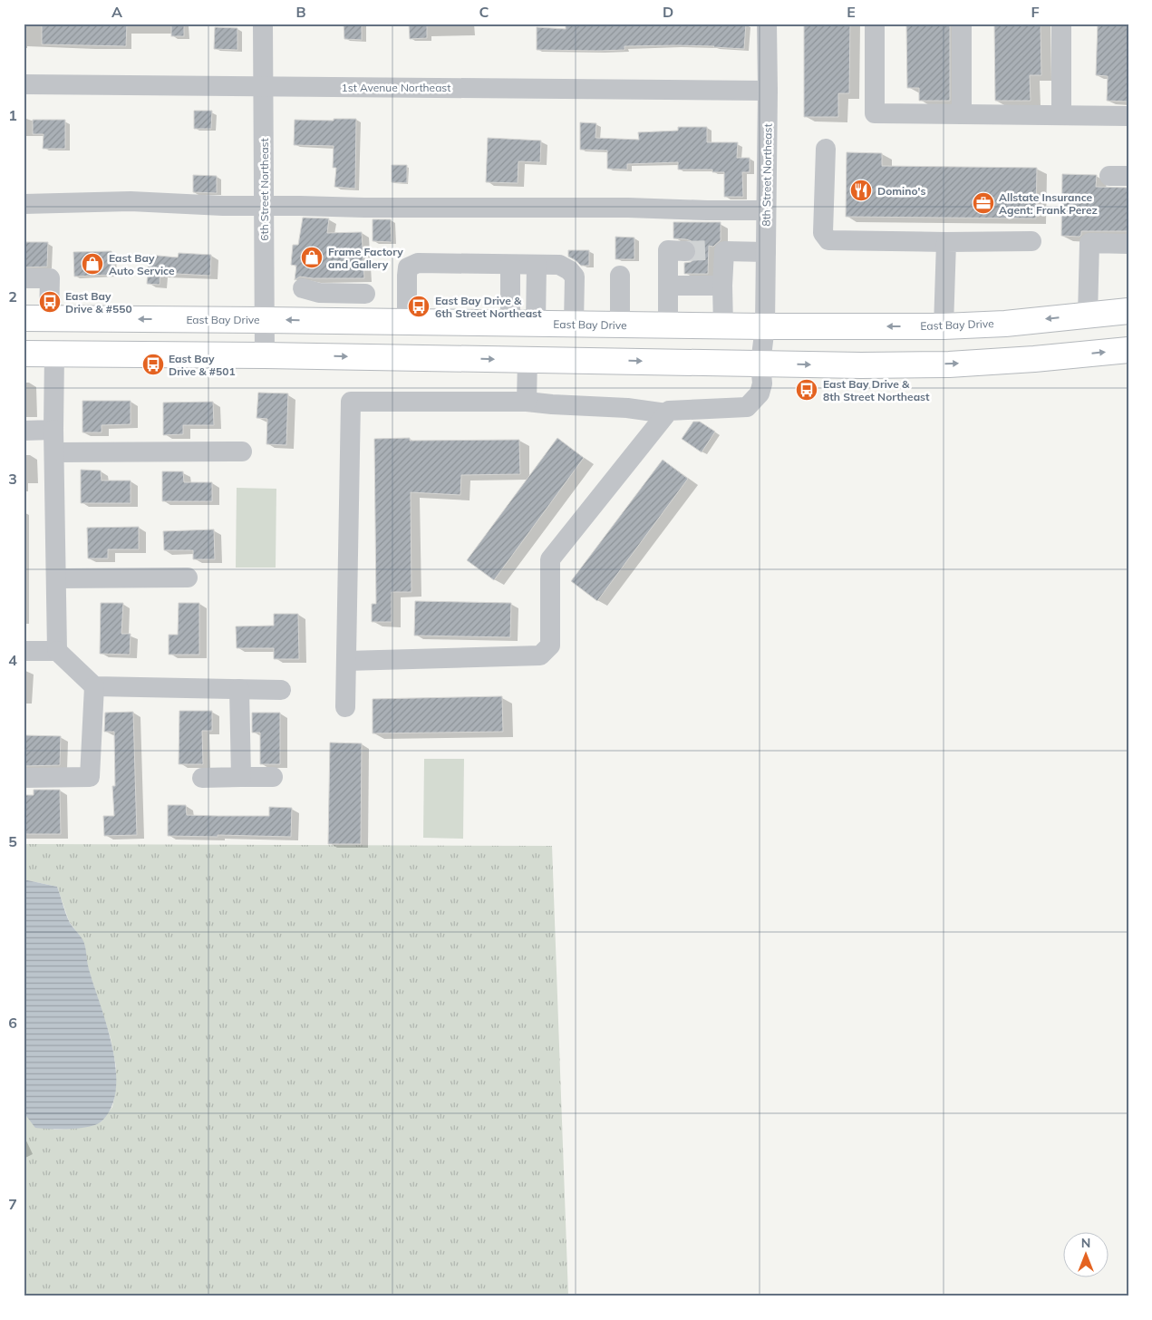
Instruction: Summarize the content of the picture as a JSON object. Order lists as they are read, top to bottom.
{
  "streets": {
    "main road": ["East Bay Drive"],
    "street": ["1st Avenue Northeast", "8th Street Northeast", "6th Street Northeast"]
  },
  "crossings": [
    ["1st Avenue Northeast", "8th Street Northeast"],
    ["1st Avenue Northeast", "6th Street Northeast"],
    ["8th Street Northeast", "East Bay Drive"],
    ["6th Street Northeast", "East Bay Drive"]
  ],
  "places": {
    "restaurant": ["Domino's"],
    "office": ["Allstate Insurance Agent: Frank Perez"],
    "shop": ["Frame Factory and Gallery", "East Bay Auto Service"],
    "bus stop": [
      "East Bay Drive & #550",
      "East Bay Drive & 6th Street Northeast",
      "East Bay Drive & #501",
      "East Bay Drive & 8th Street Northeast"
    ]
  },
  "north": "top",
  "grid": {
    "columns": [
      "A",
      "B",
      "C",
      "D",
      "E",
      "F"
    ],
    "rows": [
      "1",
      "2",
      "3",
      "4",
      "5",
      "6",
      "7"
    ]
  }
}
